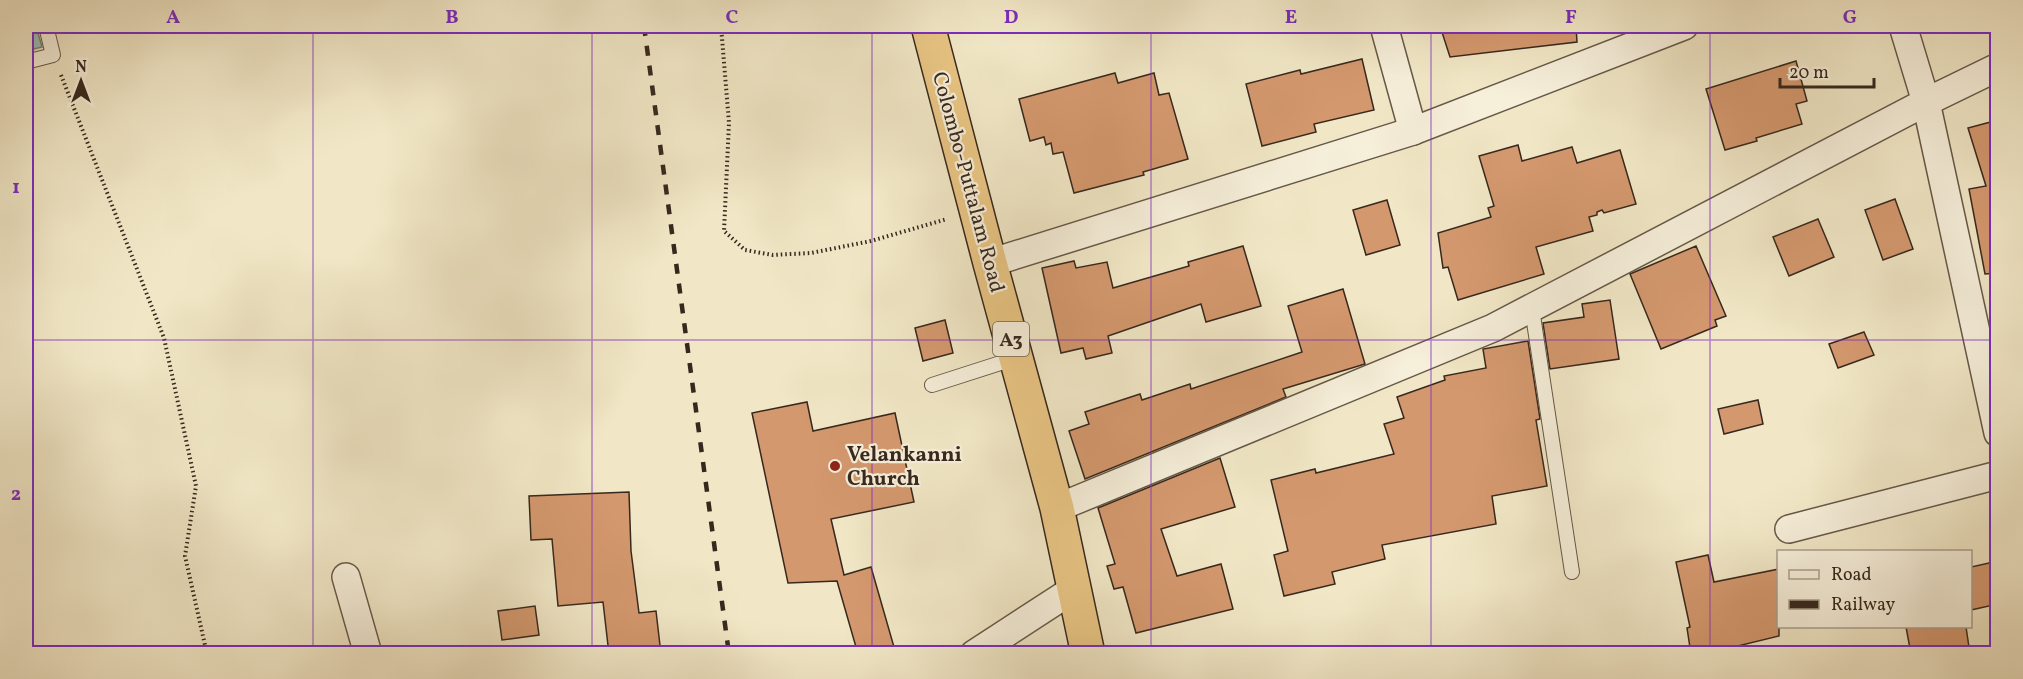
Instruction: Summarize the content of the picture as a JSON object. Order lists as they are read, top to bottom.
{
  "streets": {
    "highway": ["Colombo-Puttalam Road", "A3"]
  },
  "places": ["Velankanni Church"],
  "legend": ["Road", "Railway"],
  "scale_bar": "20 m",
  "north": "top",
  "grid": {
    "columns": [
      "A",
      "B",
      "C",
      "D",
      "E",
      "F",
      "G"
    ],
    "rows": ["1", "2"]
  }
}
